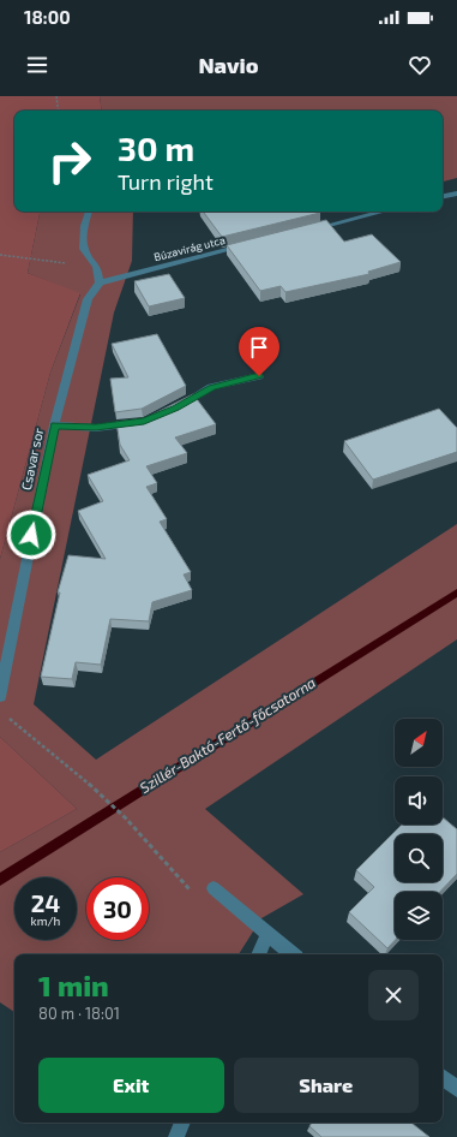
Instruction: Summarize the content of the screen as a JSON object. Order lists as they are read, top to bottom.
{
  "streets": {
    "street": ["Búzavirág utca", "Csavar sor"]
  },
  "crossings": [
    ["Búzavirág utca", "Csavar sor"]
  ],
  "water": ["Szillér-Baktó-Fertő-főcsatorna"],
  "north": "top right",
  "page": {
    "status": "18:00",
    "header": "Navio",
    "turn": ["30 m", "Turn right"],
    "speed": "24 km/h",
    "limit": "30",
    "heading": ["1 min", "80 m · 18:01"],
    "buttons": ["Exit", "Share"]
  }
}
